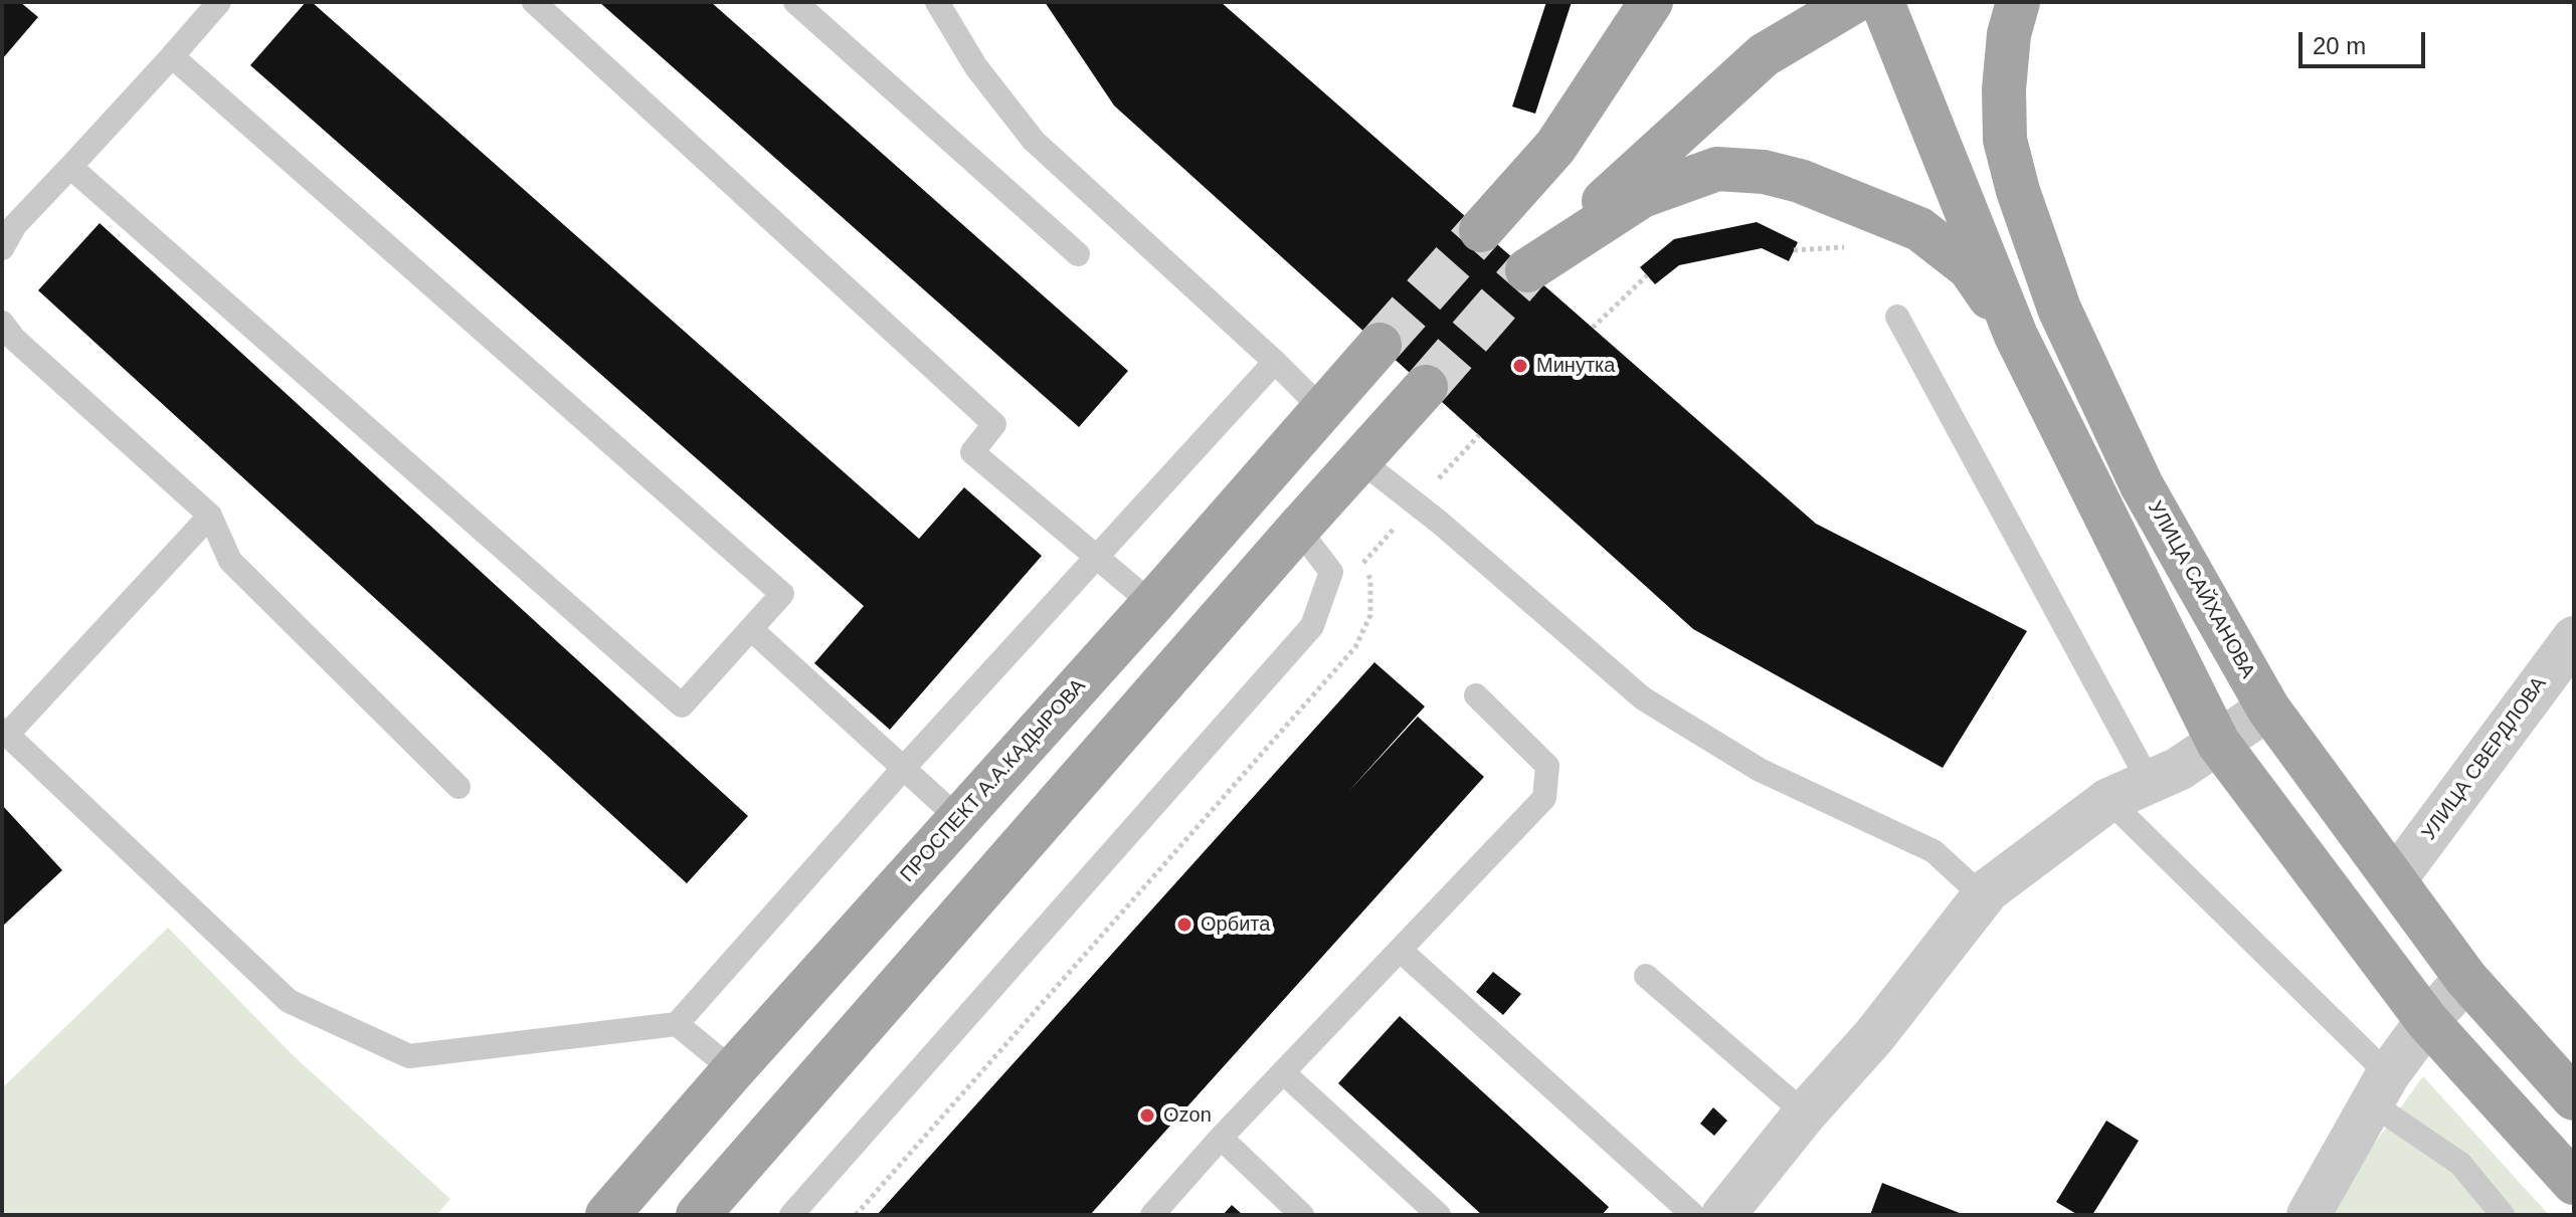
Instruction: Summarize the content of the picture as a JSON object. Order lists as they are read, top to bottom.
{
  "streets": {
    "main road": ["УЛИЦА САЙХАНОВА", "ПРОСПЕКТ А.А.КАДЫРОВА"],
    "street": ["УЛИЦА СВЕРДЛОВА"]
  },
  "crossings": [
    ["УЛИЦА САЙХАНОВА", "УЛИЦА СВЕРДЛОВА"]
  ],
  "places": ["Минутка", "Орбита", "Ozon"],
  "scale_bar": "20 m"
}
